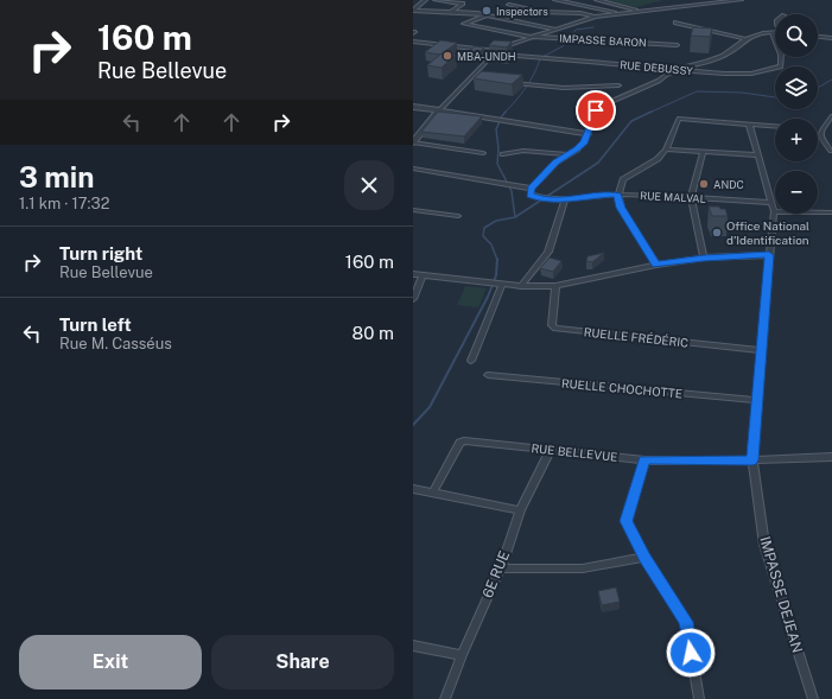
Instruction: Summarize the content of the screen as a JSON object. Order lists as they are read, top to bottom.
{
  "streets": {
    "street": [
      "IMPASSE BARON",
      "RUE DEBUSSY",
      "RUE MALVAL",
      "RUELLE FRÉDÉRIC",
      "RUELLE CHOCHOTTE",
      "RUE BELLEVUE",
      "6E RUE",
      "IMPASSE DEJEAN"
    ]
  },
  "crossings": [
    ["RUELLE FRÉDÉRIC", "IMPASSE DEJEAN"],
    ["RUELLE CHOCHOTTE", "IMPASSE DEJEAN"],
    ["RUE BELLEVUE", "6E RUE"],
    ["RUE BELLEVUE", "IMPASSE DEJEAN"]
  ],
  "places": [
    "Inspectors",
    "MBA-UNDH",
    "ANDC",
    "Office National d'Identification"
  ],
  "page": {
    "turn": ["160 m", "Rue Bellevue"],
    "map_buttons": ["+", "−"],
    "heading": ["3 min", "1.1 km · 17:32"],
    "list": [
      {
        "name": "Turn right",
        "note": "Rue Bellevue",
        "value": "160 m"
      },
      {
        "name": "Turn left",
        "note": "Rue M. Casséus",
        "value": "80 m"
      }
    ],
    "buttons": ["Exit", "Share"]
  }
}
